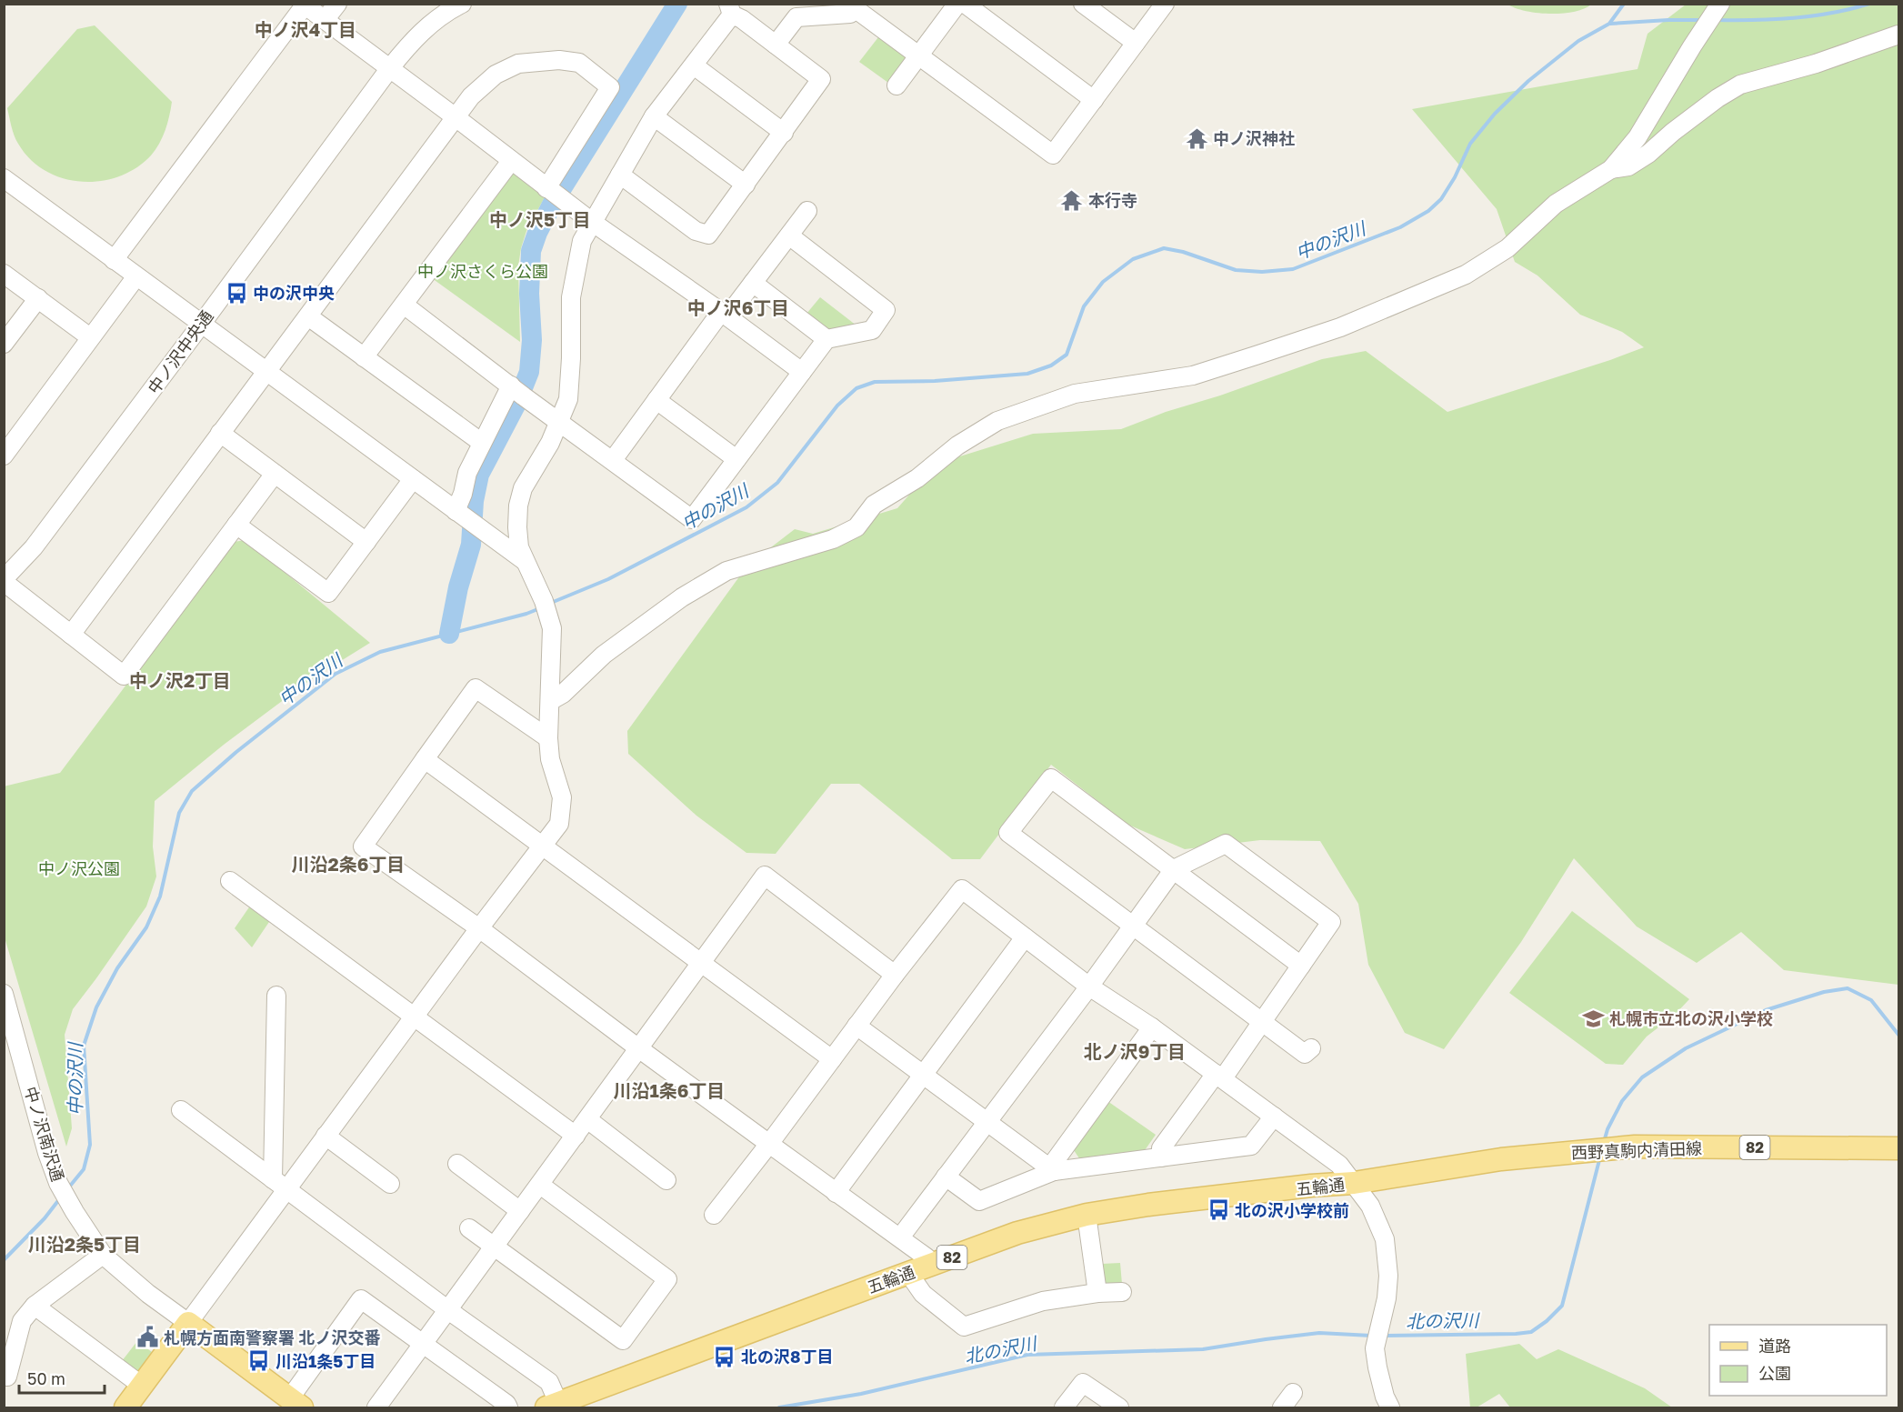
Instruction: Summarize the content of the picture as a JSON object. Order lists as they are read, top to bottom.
{
  "streets": {
    "main road": ["82", "西野真駒内清田線", "五輪通"],
    "street": ["中ノ沢中央通", "中ノ沢南沢通"]
  },
  "crossings": [
    ["西野真駒内清田線", "五輪通"]
  ],
  "districts": [
    "中ノ沢4丁目",
    "中ノ沢5丁目",
    "中ノ沢6丁目",
    "中ノ沢2丁目",
    "川沿2条6丁目",
    "北ノ沢9丁目",
    "川沿1条6丁目",
    "川沿2条5丁目"
  ],
  "water": ["中の沢川", "北の沢川"],
  "parks": ["中ノ沢さくら公園", "中ノ沢公園"],
  "places": {
    "temple": ["中ノ沢神社", "本行寺"],
    "bus stop": [
      "中の沢中央",
      "北の沢小学校前",
      "北の沢8丁目",
      "川沿1条5丁目"
    ],
    "school or university": ["札幌市立北の沢小学校"],
    "public building": ["札幌方面南警察署 北ノ沢交番"]
  },
  "legend": ["道路", "公園"],
  "scale_bar": "50 m"
}
